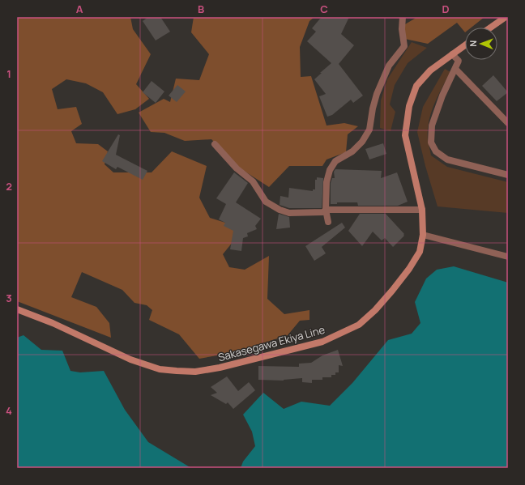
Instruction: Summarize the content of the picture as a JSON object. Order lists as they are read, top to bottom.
{
  "streets": {
    "main road": ["Sakasegawa Ekiya Line"]
  },
  "north": "left",
  "grid": {
    "columns": [
      "A",
      "B",
      "C",
      "D"
    ],
    "rows": [
      "1",
      "2",
      "3",
      "4"
    ]
  }
}
